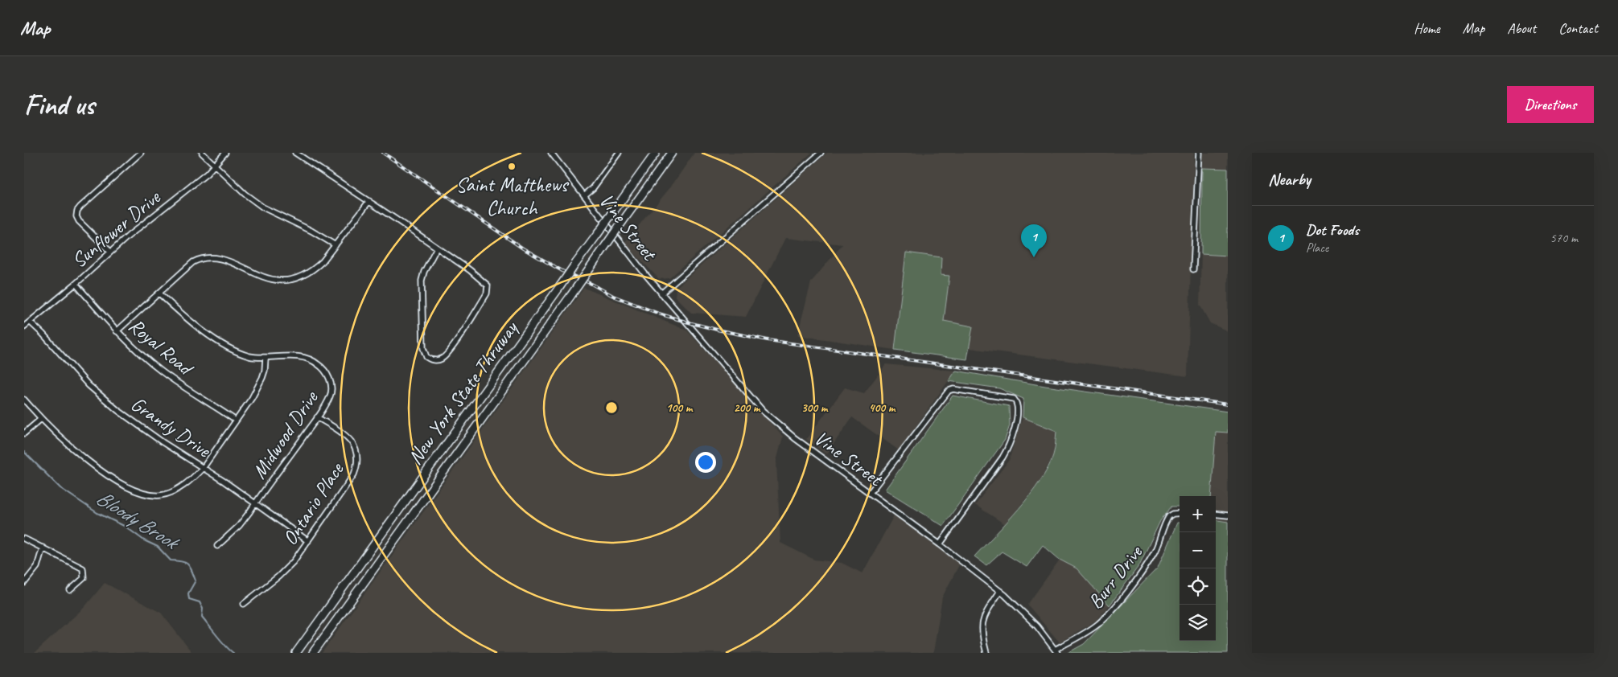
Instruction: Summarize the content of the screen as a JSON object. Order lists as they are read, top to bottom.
{
  "streets": {
    "highway": ["New York State Thruway"],
    "street": [
      "Vine Street",
      "Sunflower Drive",
      "Royal Road",
      "Grandy Drive",
      "Midwood Drive",
      "Ontario Place",
      "Burr Drive"
    ]
  },
  "crossings": [
    ["Vine Street", "Burr Drive"],
    ["Sunflower Drive", "Royal Road"],
    ["Sunflower Drive", "Grandy Drive"],
    ["Grandy Drive", "Midwood Drive"],
    ["Grandy Drive", "Ontario Place"],
    ["Midwood Drive", "Ontario Place"]
  ],
  "water": ["Bloody Brook"],
  "places": ["Saint Matthews Church"],
  "page": {
    "header": "Map",
    "nav": [
      "Home",
      "Map",
      "About",
      "Contact"
    ],
    "buttons": "Directions",
    "title": "Find us",
    "heading": "Nearby",
    "list": [
      {
        "mark": "1",
        "name": "Dot Foods",
        "note": "Place",
        "value": "570 m"
      }
    ],
    "pins": "1",
    "map_buttons": ["+", "−"]
  },
  "rings": [
    "100 m",
    "200 m",
    "300 m",
    "400 m"
  ]
}
